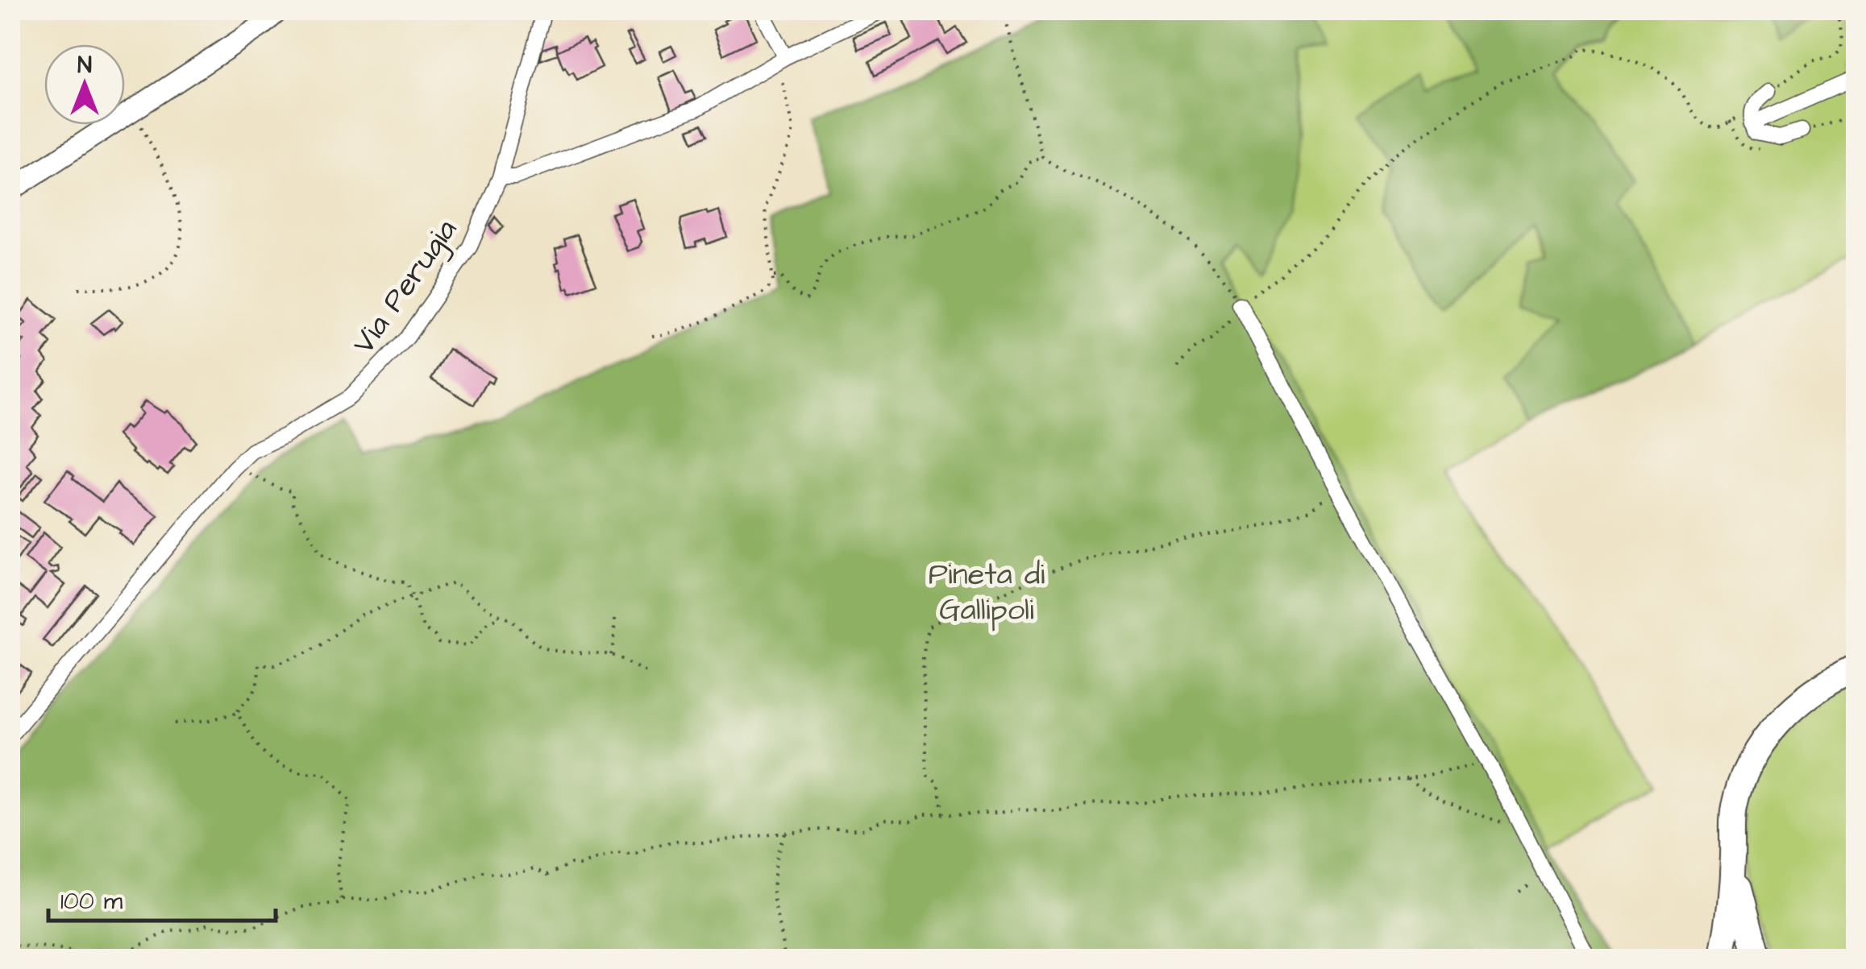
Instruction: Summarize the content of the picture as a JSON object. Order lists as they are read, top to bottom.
{
  "streets": {
    "street": ["Via Perugia"]
  },
  "parks": ["Pineta di Gallipoli"],
  "scale_bar": "100 m",
  "north": "top"
}
